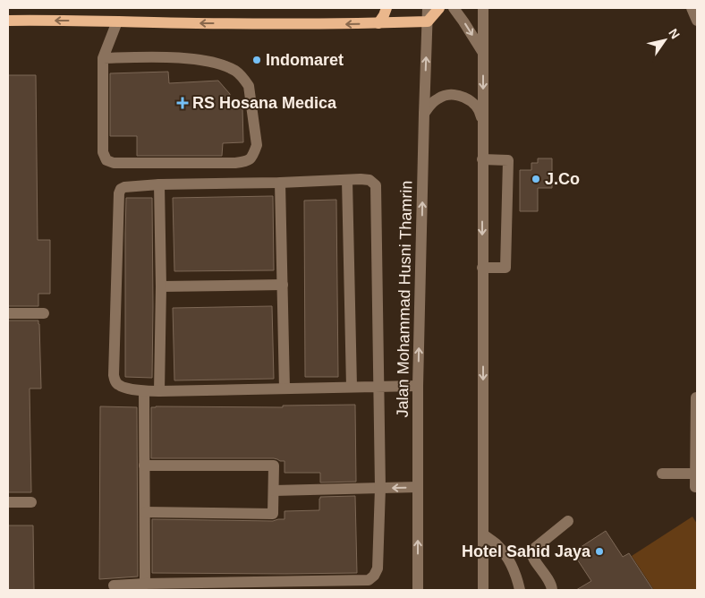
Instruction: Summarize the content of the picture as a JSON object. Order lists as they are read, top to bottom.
{
  "streets": {
    "street": ["Jalan Mohammad Husni Thamrin"]
  },
  "places": {
    "other": ["Indomaret", "J.Co", "Hotel Sahid Jaya"],
    "health": ["RS Hosana Medica"]
  },
  "north": "top right"
}
